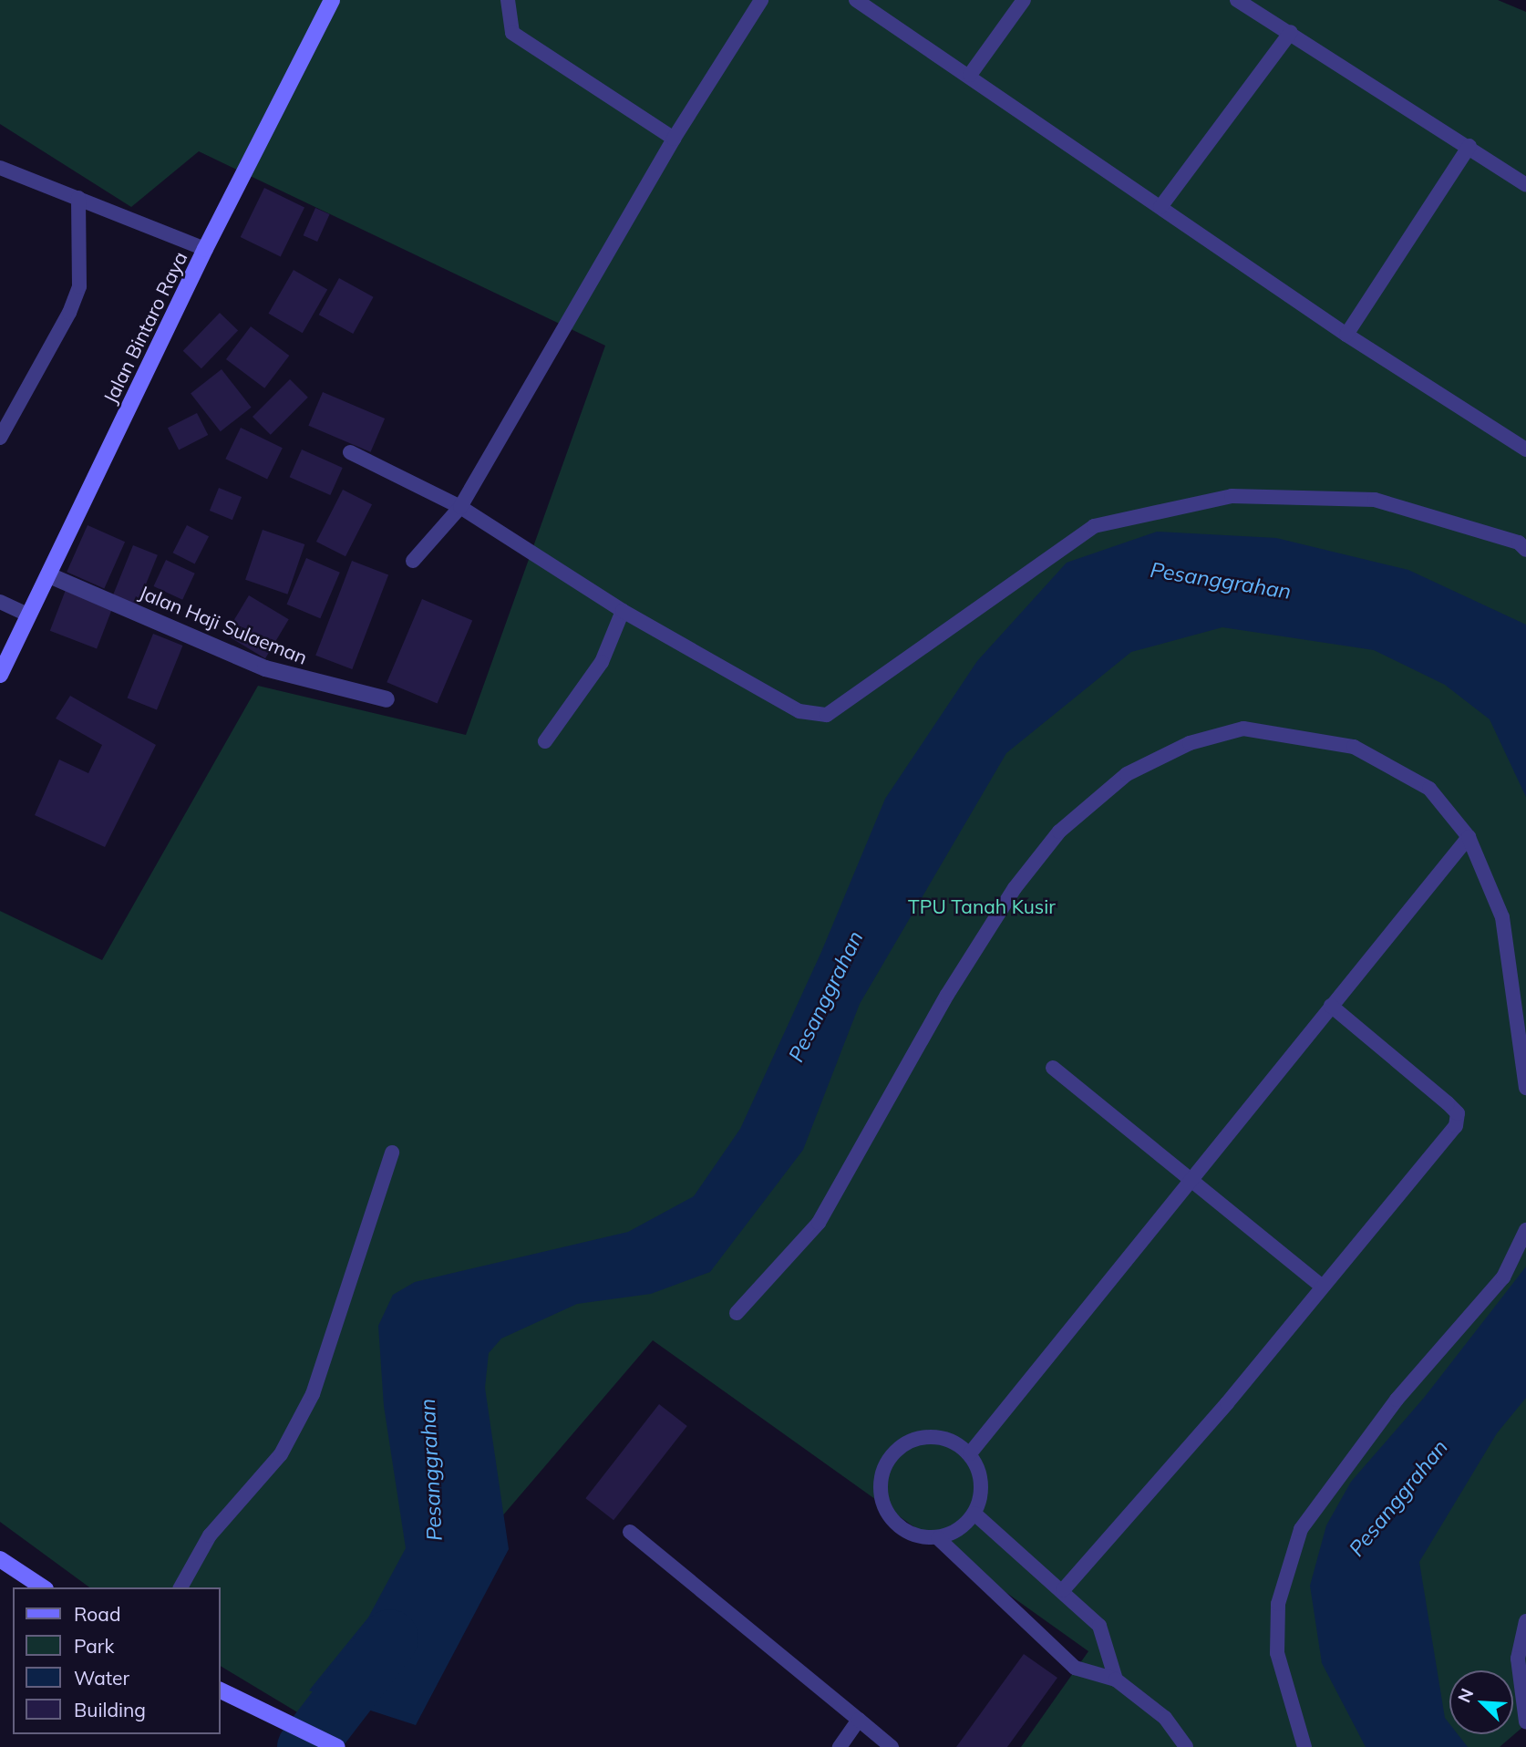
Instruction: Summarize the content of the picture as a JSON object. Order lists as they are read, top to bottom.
{
  "streets": {
    "main road": ["Jalan Bintaro Raya"],
    "street": ["Jalan Haji Sulaeman"]
  },
  "crossings": [
    ["Jalan Bintaro Raya", "Jalan Haji Sulaeman"]
  ],
  "water": ["Pesanggrahan"],
  "parks": ["TPU Tanah Kusir"],
  "legend": [
    "Road",
    "Park",
    "Water",
    "Building"
  ],
  "north": "top left"
}
